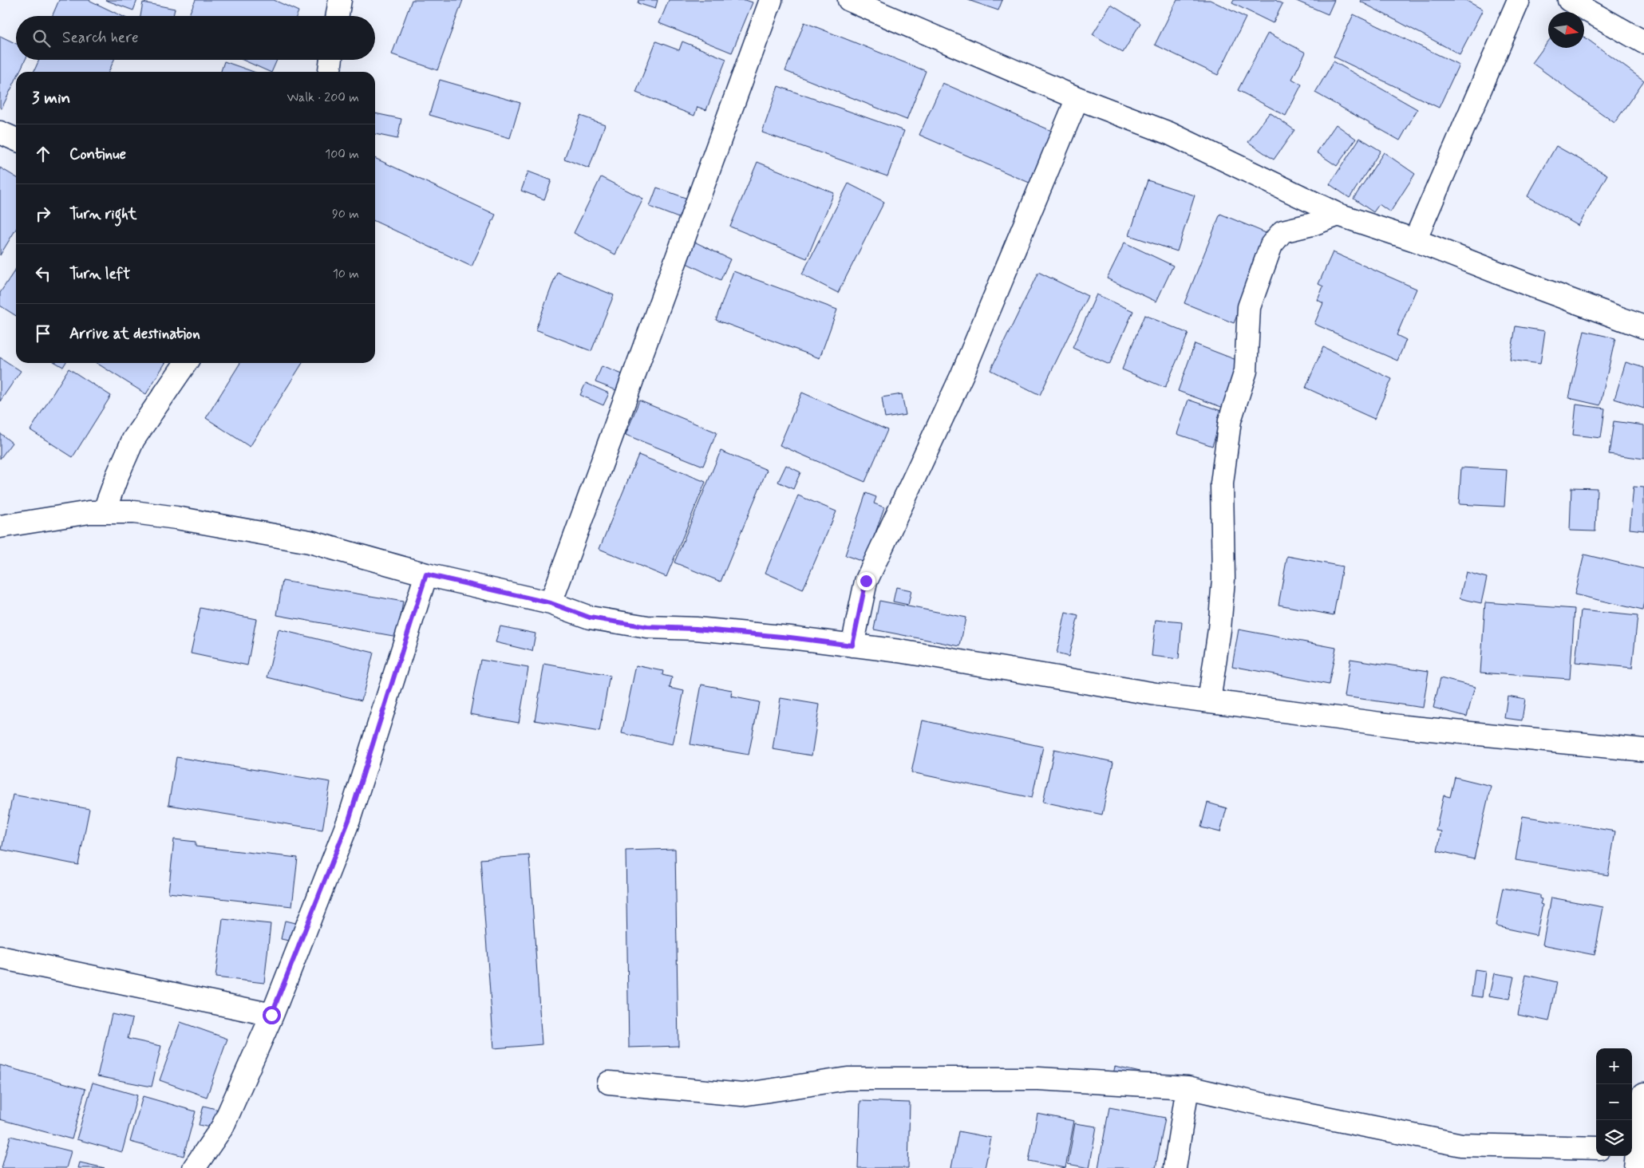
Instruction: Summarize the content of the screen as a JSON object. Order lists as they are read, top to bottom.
{
  "north": "right",
  "page": {
    "search": "Search here",
    "heading": ["3 min", "Walk · 200 m"],
    "list": [
      ["Continue", "100 m"],
      ["Turn right", "90 m"],
      ["Turn left", "10 m"],
      "Arrive at destination"
    ],
    "map_buttons": ["+", "−"]
  }
}
